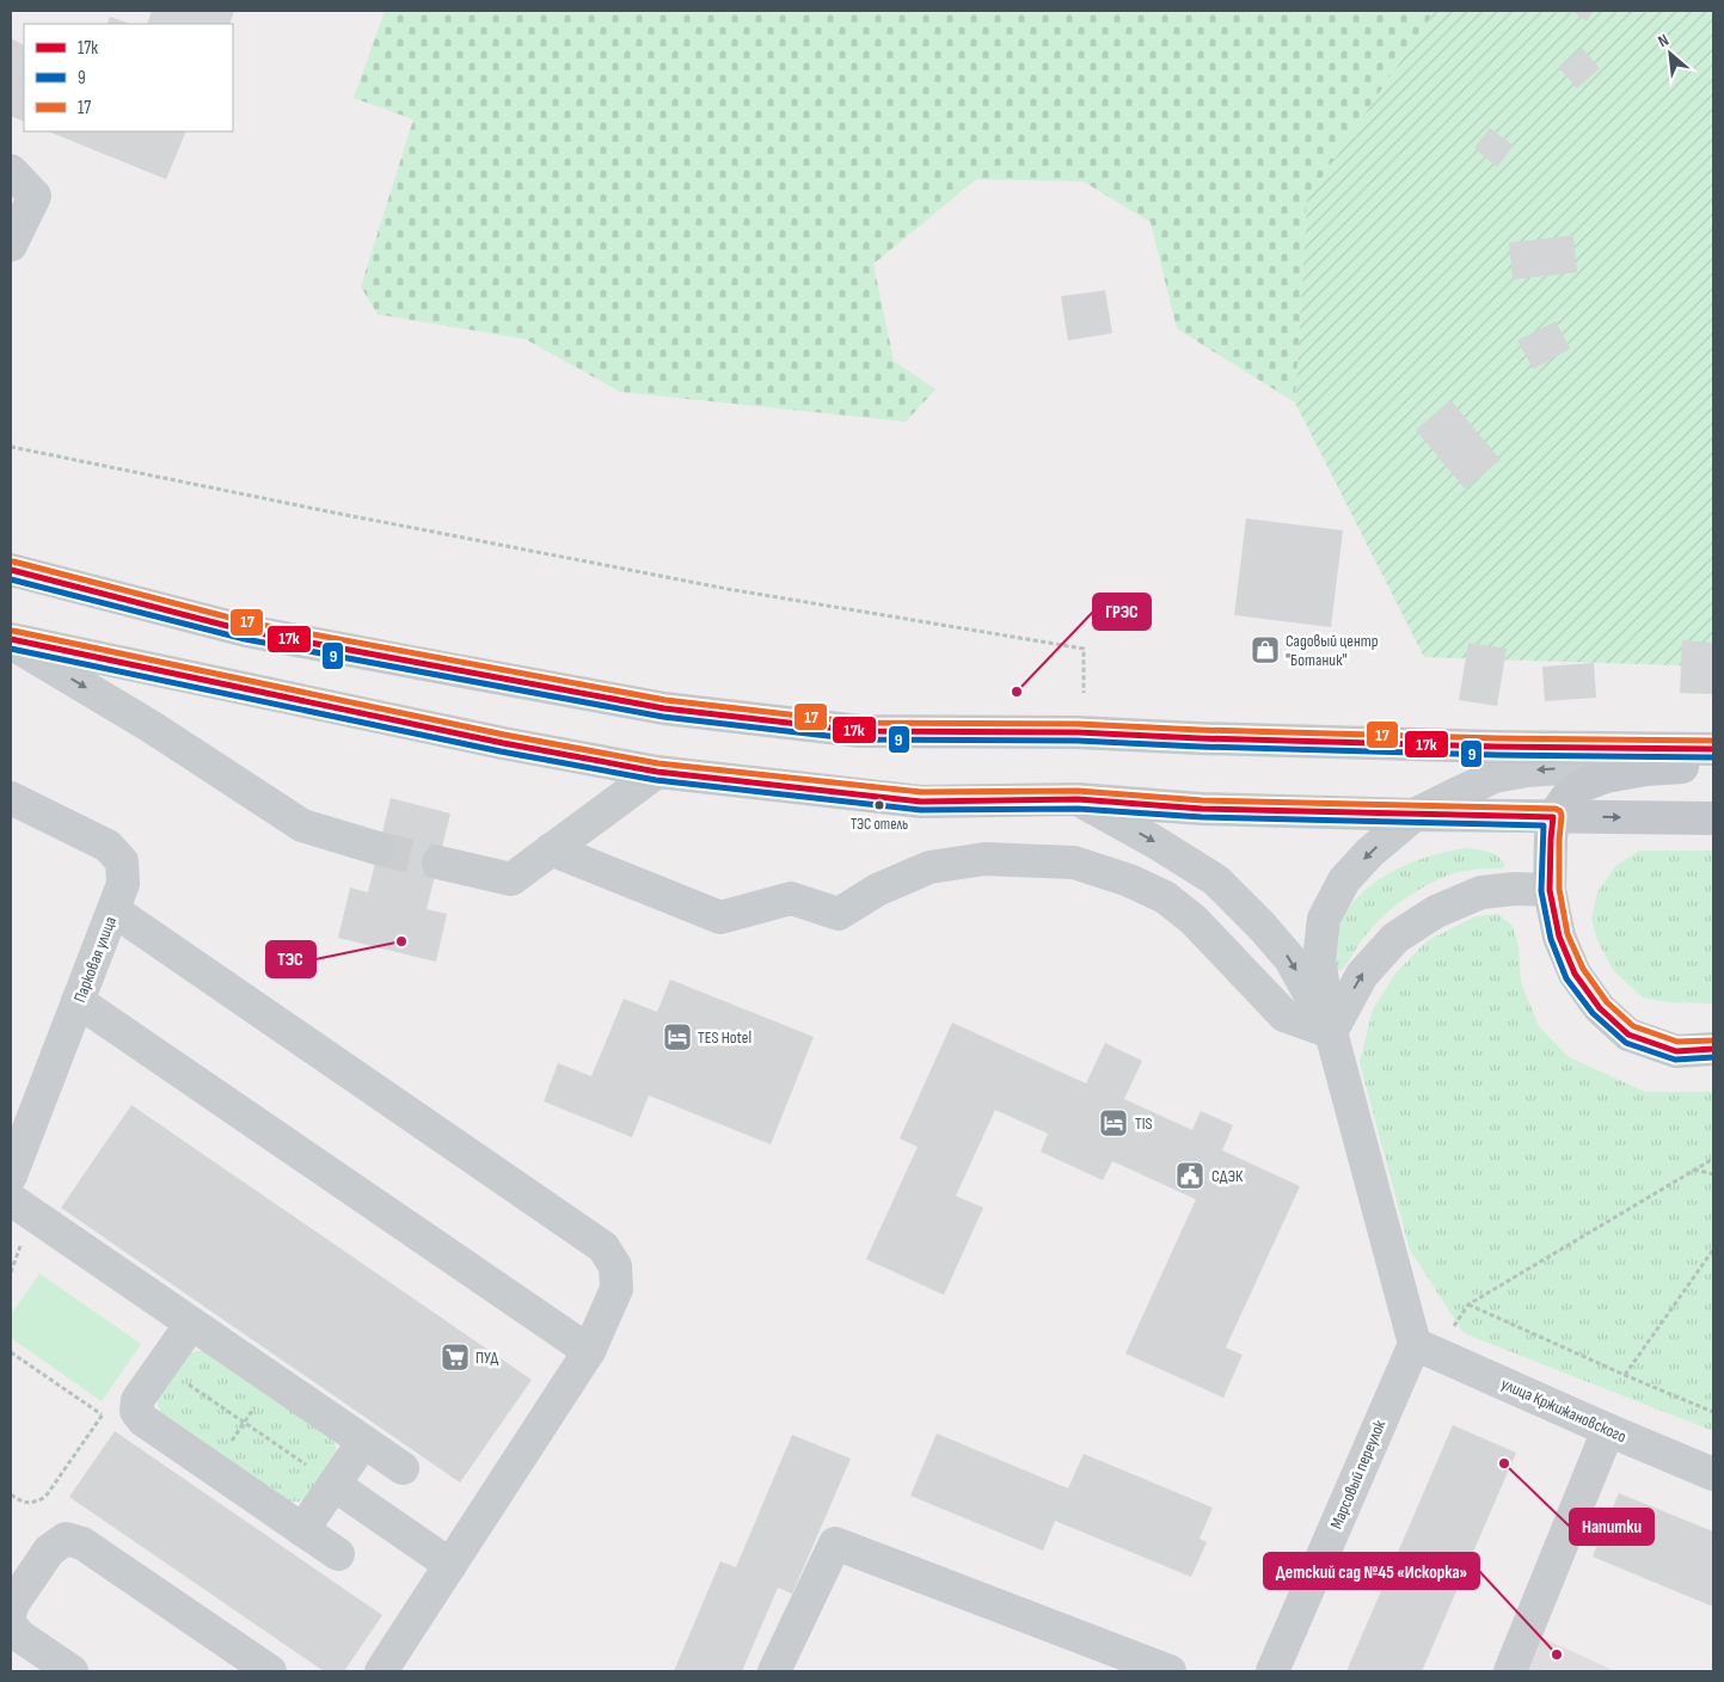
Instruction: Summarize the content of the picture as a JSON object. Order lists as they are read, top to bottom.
{
  "streets": {
    "street": ["Парковая улица", "улица Кржижановского", "Марсовый переулок"]
  },
  "crossings": [
    ["улица Кржижановского", "Марсовый переулок"]
  ],
  "places": {
    "shop": ["Садовый центр \"Ботаник\""],
    "other": [
      "ГРЭС",
      "ТЭС отель",
      "ТЭС",
      "Напитки",
      "Детский сад №45 «Искорка»"
    ],
    "hotel": ["TES Hotel", "TIS"],
    "public building": ["СДЭК"],
    "supermarket": ["ПУД"]
  },
  "lines": ["transit line 17", "transit line 17к", "transit line 9"],
  "legend": ["17к", "9", "17"],
  "north": "top left"
}
